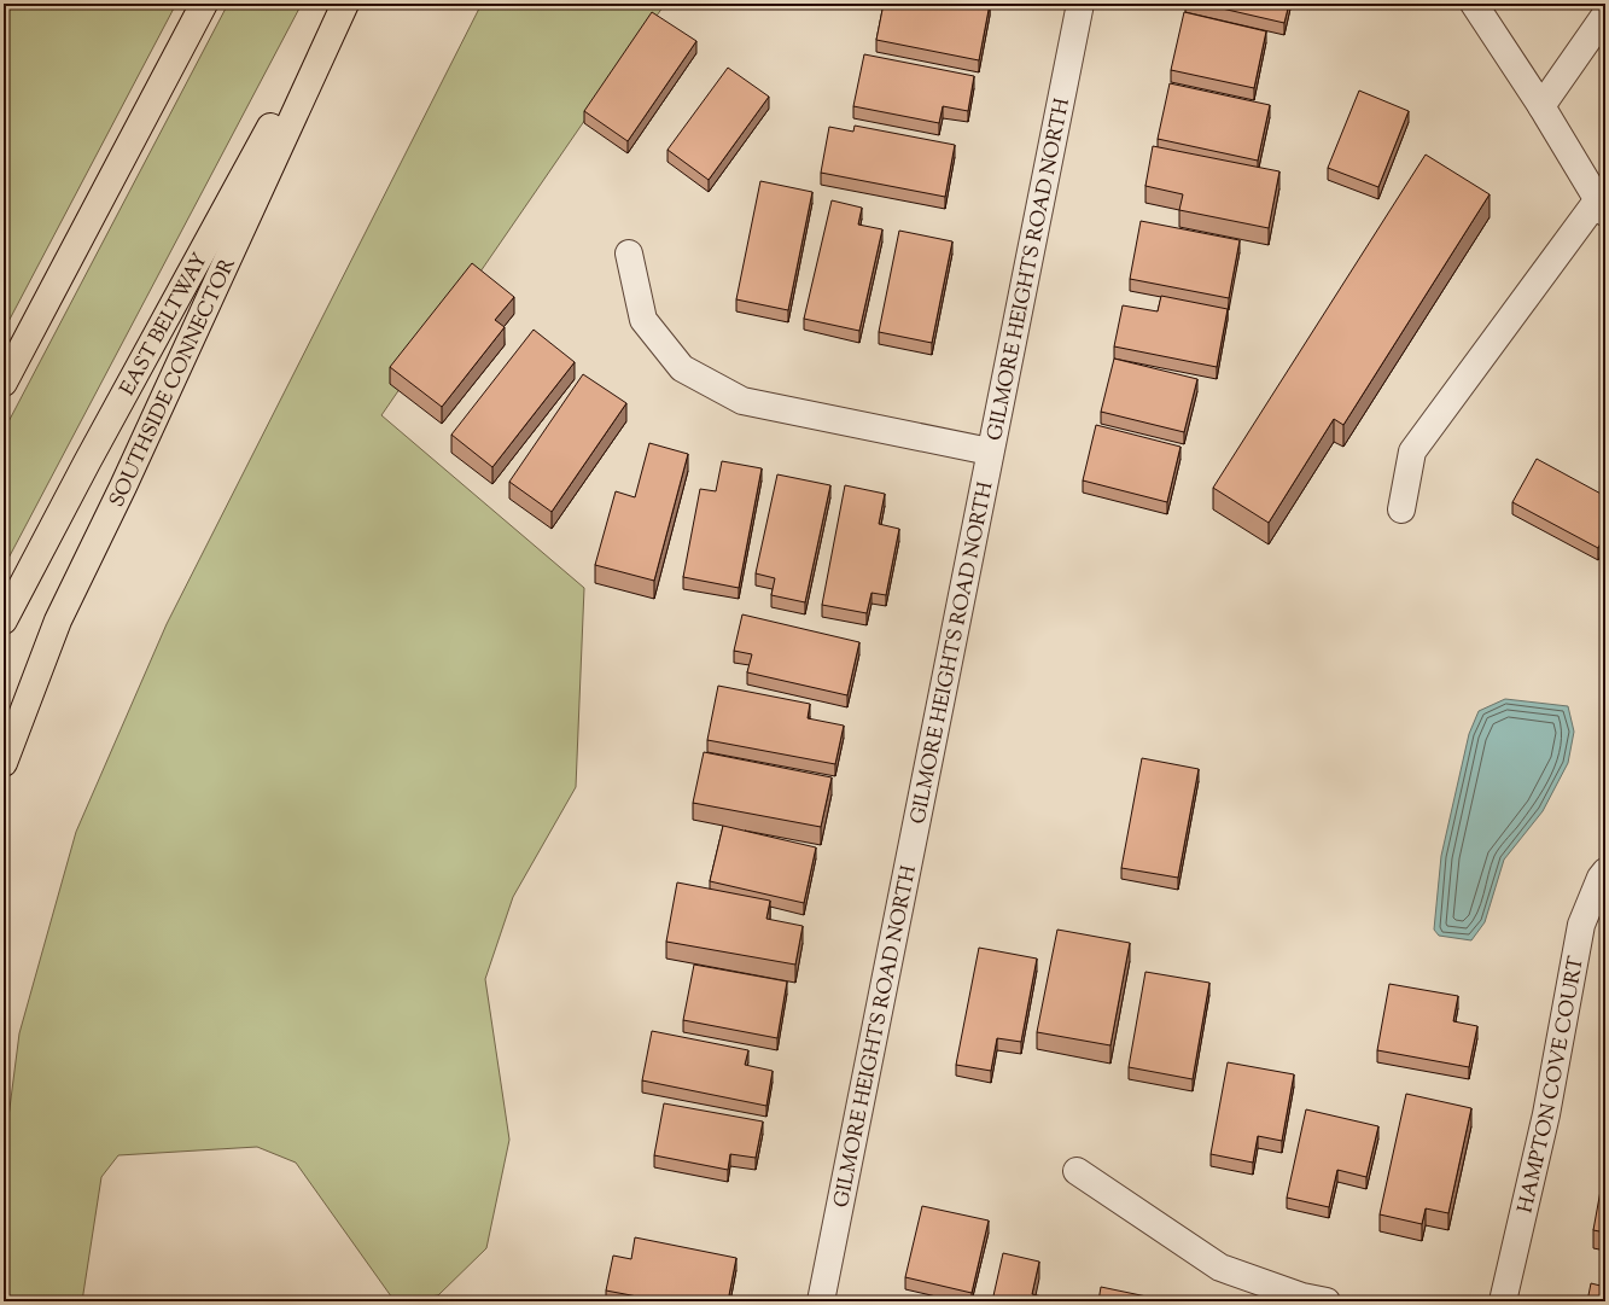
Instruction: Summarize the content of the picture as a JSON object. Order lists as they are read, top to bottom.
{
  "streets": {
    "highway": ["EAST BELTWAY", "SOUTHSIDE CONNECTOR"],
    "street": ["GILMORE HEIGHTS ROAD NORTH", "HAMPTON COVE COURT"]
  }
}
